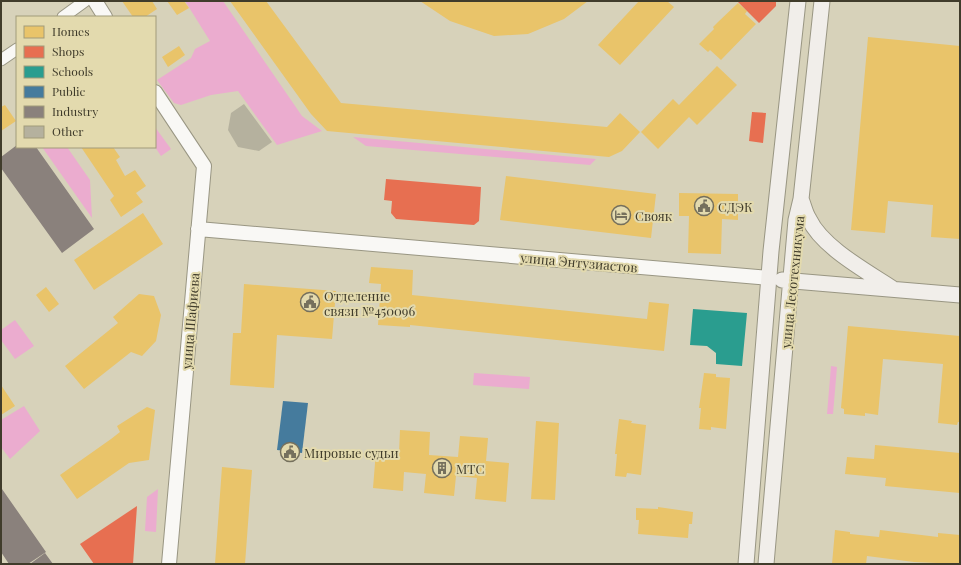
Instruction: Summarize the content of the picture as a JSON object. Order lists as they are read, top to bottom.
{
  "streets": {
    "main road": ["улица Энтузиастов", "улица Лесотехникума"],
    "street": ["улица Шафиева"]
  },
  "crossings": [
    ["улица Энтузиастов", "улица Лесотехникума"],
    ["улица Энтузиастов", "улица Шафиева"]
  ],
  "places": {
    "public building": ["СДЭК", "Отделение связи №450096", "Мировые судьи"],
    "hotel": ["Свояк"],
    "building": ["МТС"]
  },
  "legend": [
    "Homes",
    "Shops",
    "Schools",
    "Public",
    "Industry",
    "Other"
  ]
}
